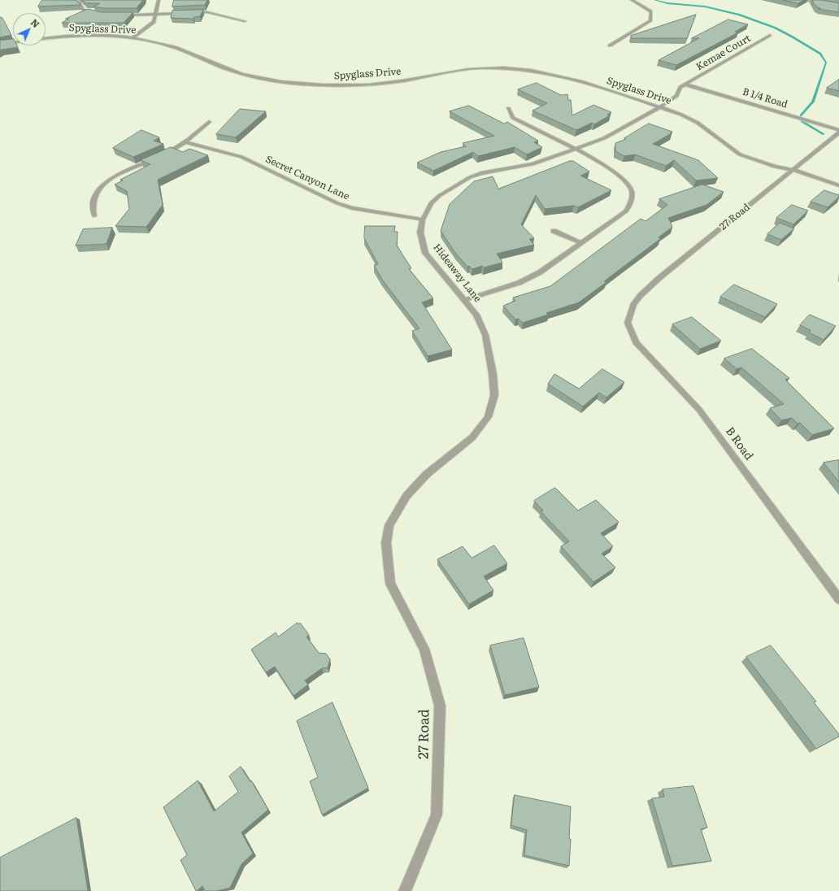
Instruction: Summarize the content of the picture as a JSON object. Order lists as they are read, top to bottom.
{
  "streets": {
    "street": [
      "Spyglass Drive",
      "Kemae Court",
      "B 1/4 Road",
      "Secret Canyon Lane",
      "27 Road",
      "Hideaway Lane",
      "B Road"
    ]
  },
  "crossings": [
    ["Spyglass Drive", "27 Road"],
    ["Spyglass Drive", "Hideaway Lane"],
    ["Kemae Court", "B 1/4 Road"],
    ["Kemae Court", "Hideaway Lane"],
    ["B 1/4 Road", "27 Road"],
    ["B 1/4 Road", "Hideaway Lane"],
    ["Secret Canyon Lane", "Hideaway Lane"],
    ["27 Road", "Hideaway Lane"],
    ["27 Road", "B Road"]
  ],
  "north": "top right"
}
